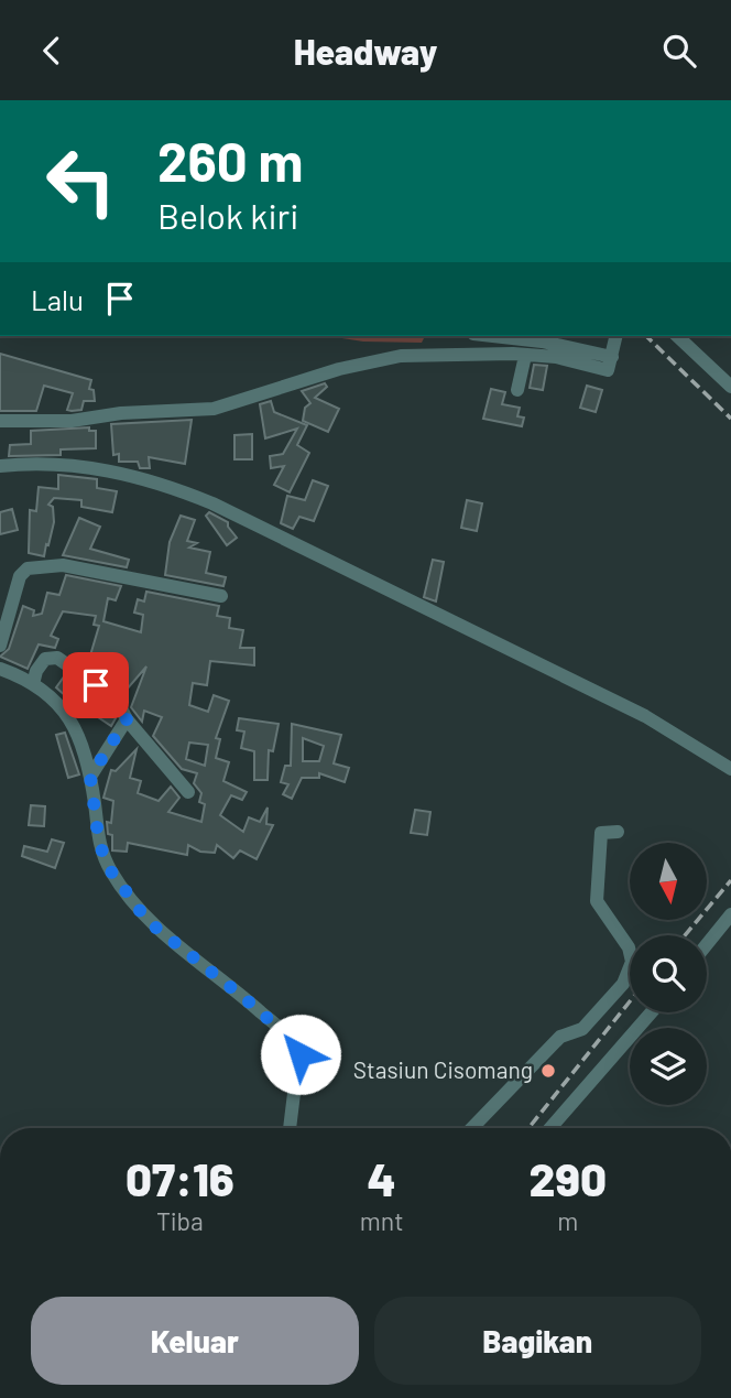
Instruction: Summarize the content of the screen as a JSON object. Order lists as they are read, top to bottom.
{
  "places": ["Stasiun Cisomang"],
  "north": "bottom",
  "page": {
    "header": "Headway",
    "turn": ["260 m", "Belok kiri"],
    "then": "Lalu",
    "eta": [
      "07:16",
      "Tiba",
      "4",
      "mnt",
      "290",
      "m"
    ],
    "buttons": ["Keluar", "Bagikan"]
  }
}
